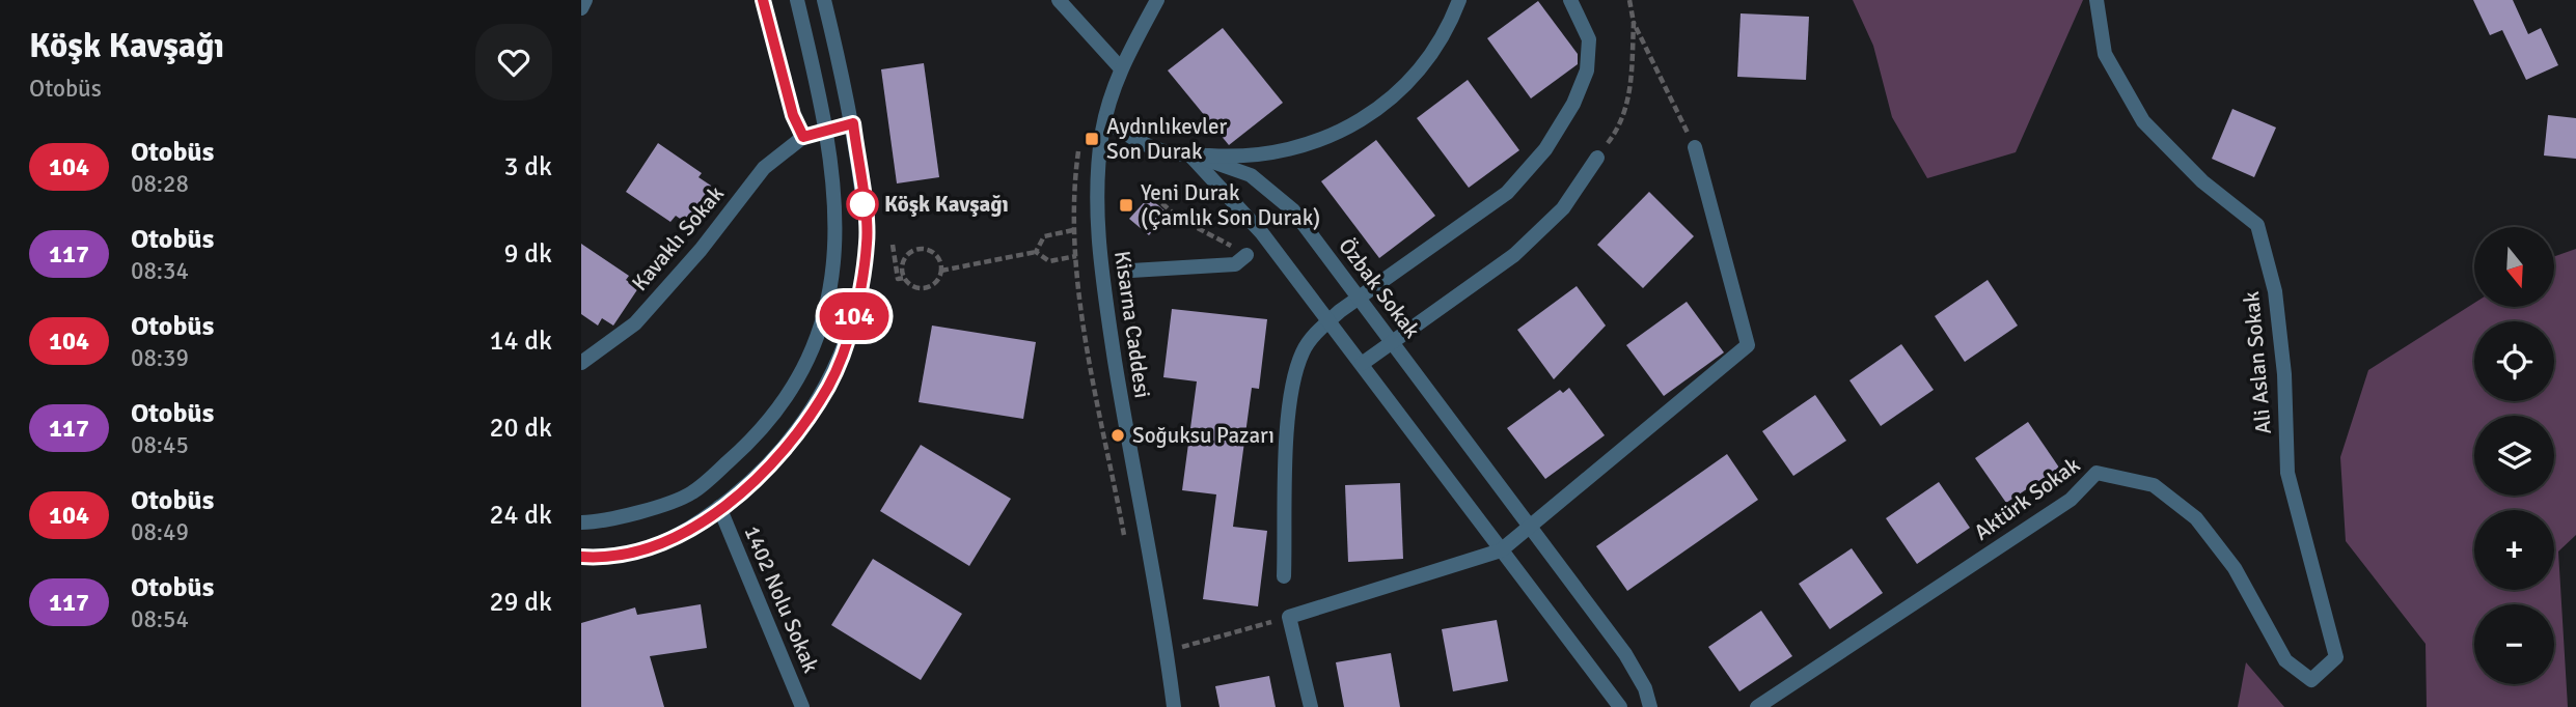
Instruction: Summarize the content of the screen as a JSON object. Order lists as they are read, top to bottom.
{
  "streets": {
    "street": [
      "Kavaklı Sokak",
      "Özbak Sokak",
      "Kisarna Caddesi",
      "Ali Aslan Sokak",
      "Aktürk Sokak",
      "1402 Nolu Sokak"
    ]
  },
  "crossings": [
    ["Ali Aslan Sokak", "Aktürk Sokak"]
  ],
  "places": {
    "transit": ["Aydınlıkevler Son Durak", "Yeni Durak (Çamlık Son Durak)"],
    "other": ["Köşk Kavşağı", "Soğuksu Pazarı"]
  },
  "lines": ["bus line 104"],
  "north": "bottom",
  "page": {
    "heading": ["Köşk Kavşağı", "Otobüs"],
    "on_map": "104",
    "list": [
      {
        "mark": "104",
        "name": "Otobüs",
        "note": "08:28",
        "value": "3 dk"
      },
      {
        "mark": "117",
        "name": "Otobüs",
        "note": "08:34",
        "value": "9 dk"
      },
      {
        "mark": "104",
        "name": "Otobüs",
        "note": "08:39",
        "value": "14 dk"
      },
      {
        "mark": "117",
        "name": "Otobüs",
        "note": "08:45",
        "value": "20 dk"
      },
      {
        "mark": "104",
        "name": "Otobüs",
        "note": "08:49",
        "value": "24 dk"
      },
      {
        "mark": "117",
        "name": "Otobüs",
        "note": "08:54",
        "value": "29 dk"
      }
    ],
    "map_buttons": ["+", "−"]
  }
}
